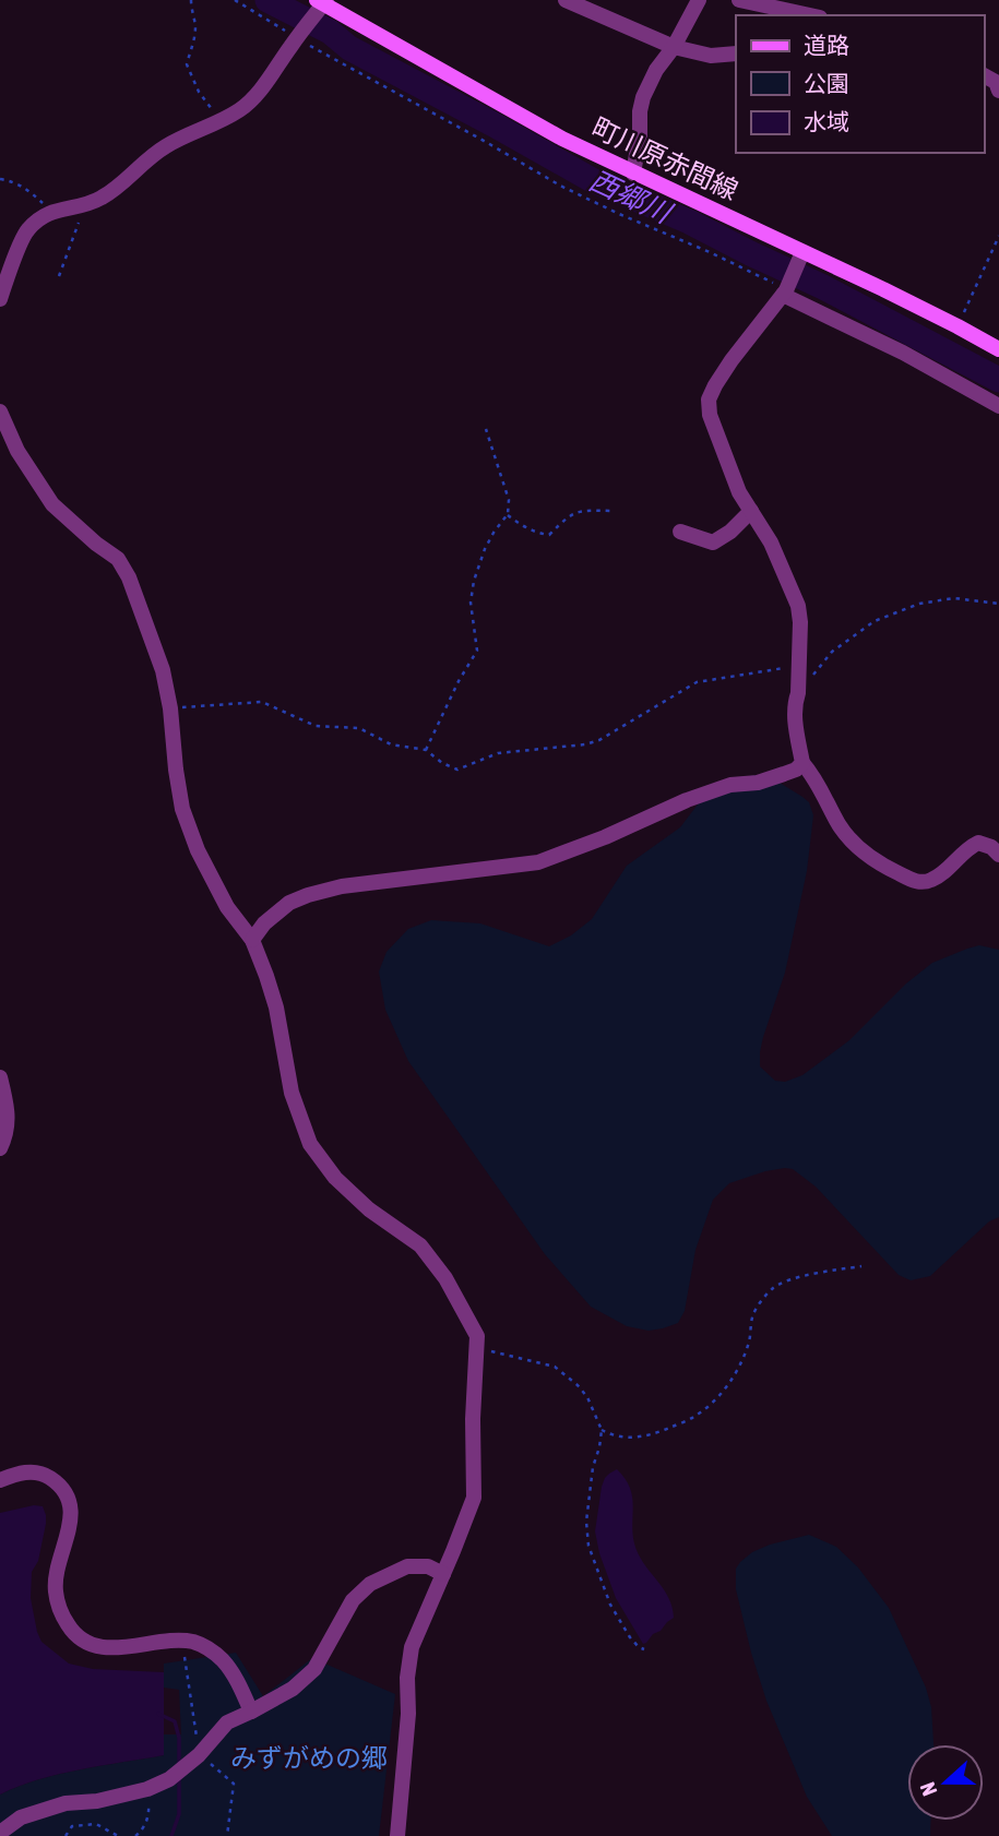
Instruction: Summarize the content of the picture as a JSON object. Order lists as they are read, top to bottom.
{
  "streets": {
    "main road": ["町川原赤間線"]
  },
  "water": ["西郷川"],
  "parks": ["みずがめの郷"],
  "legend": ["道路", "公園", "水域"],
  "north": "left"
}
